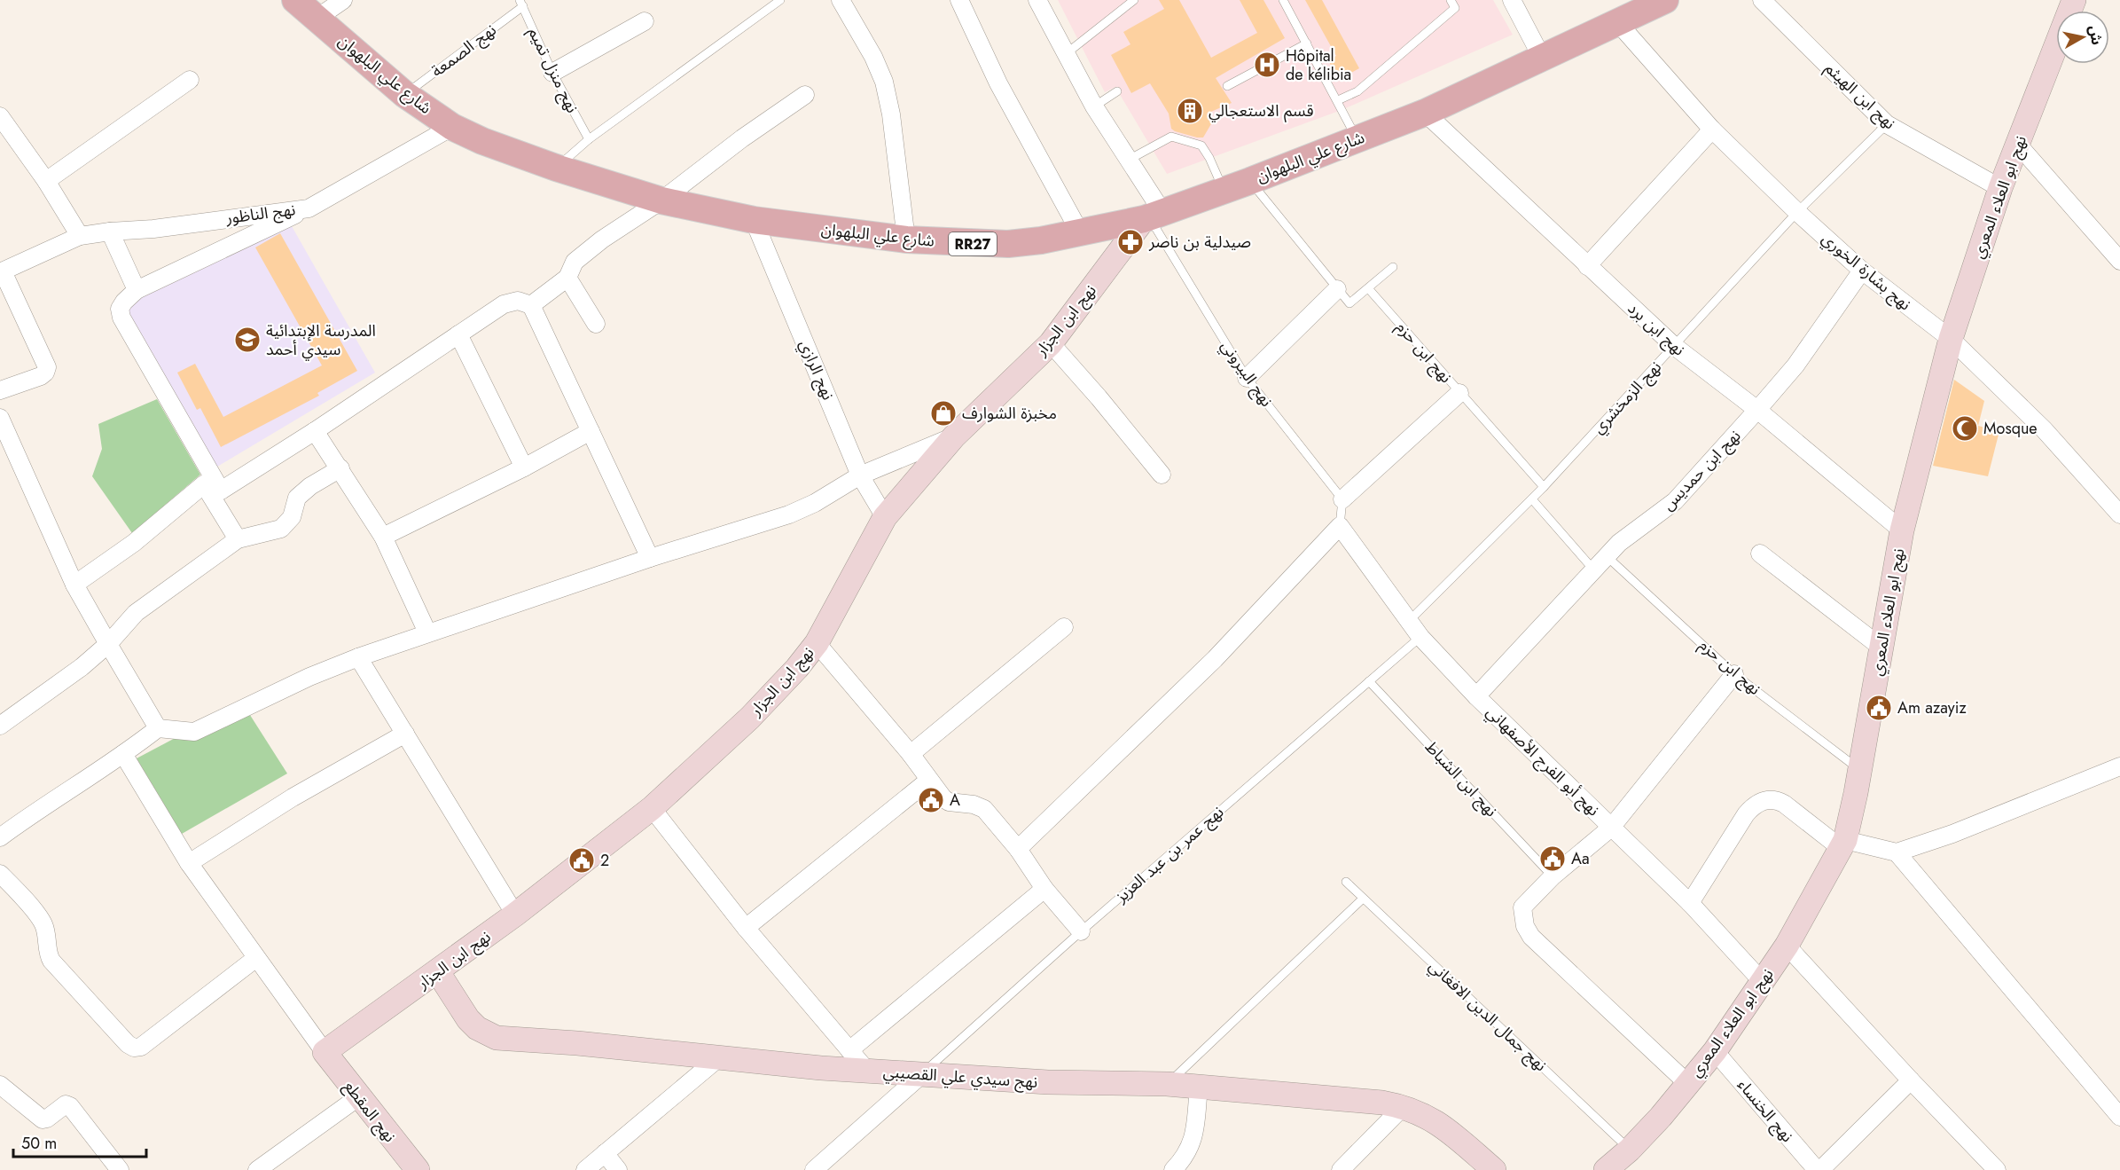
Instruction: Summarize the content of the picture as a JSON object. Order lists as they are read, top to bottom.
{
  "streets": {
    "main road": ["شارع علي البلهوان", "RR27"],
    "street": [
      "نهج ابن الهيثم",
      "نهج ابو العلاء المعري",
      "نهج الناظور",
      "نهج بشارة الخوري",
      "نهج ابن الجزار",
      "نهج ابن برد",
      "نهج الرازي",
      "نهج ابن حمديس",
      "نهج أبو الفرج الأصفهاني",
      "نهج سيدي علي القصيبي",
      "نهج الخنساء",
      "نهج المقطع"
    ],
    "lane": [
      "نهج الصمعة",
      "نهج منزل تميم",
      "نهج ابن حزم",
      "نهج البيروني",
      "نهج الزمخشري",
      "نهج ابن الشباط",
      "نهج عمر بن عبد العزيز",
      "نهج جمال الدين الافغاني"
    ]
  },
  "crossings": [
    ["نهج الصمعة", "نهج منزل تميم"],
    ["نهج الصمعة", "شارع علي البلهوان"],
    ["شارع علي البلهوان", "نهج الناظور"],
    ["شارع علي البلهوان", "نهج بشارة الخوري"],
    ["شارع علي البلهوان", "نهج ابن الجزار"],
    ["شارع علي البلهوان", "نهج ابن برد"],
    ["شارع علي البلهوان", "نهج الرازي"],
    ["شارع علي البلهوان", "نهج البيروني"],
    ["نهج ابن الهيثم", "نهج ابو العلاء المعري"],
    ["نهج ابن الهيثم", "نهج الزمخشري"],
    ["نهج ابو العلاء المعري", "نهج بشارة الخوري"],
    ["نهج ابو العلاء المعري", "نهج ابن برد"],
    ["نهج ابو العلاء المعري", "نهج ابن حزم"],
    ["نهج ابو العلاء المعري", "نهج أبو الفرج الأصفهاني"],
    ["نهج ابو العلاء المعري", "نهج جمال الدين الافغاني"],
    ["نهج ابو العلاء المعري", "نهج الخنساء"],
    ["نهج بشارة الخوري", "نهج الزمخشري"],
    ["نهج بشارة الخوري", "نهج ابن حمديس"],
    ["نهج ابن الجزار", "نهج الرازي"],
    ["نهج ابن الجزار", "نهج البيروني"],
    ["نهج ابن الجزار", "نهج سيدي علي القصيبي"],
    ["نهج ابن الجزار", "نهج المقطع"],
    ["نهج ابن برد", "نهج الزمخشري"],
    ["نهج ابن برد", "نهج ابن حمديس"],
    ["نهج ابن حزم", "نهج الزمخشري"],
    ["نهج ابن حزم", "نهج ابن حمديس"],
    ["نهج الزمخشري", "نهج أبو الفرج الأصفهاني"],
    ["نهج ابن حمديس", "نهج أبو الفرج الأصفهاني"],
    ["نهج أبو الفرج الأصفهاني", "نهج عمر بن عبد العزيز"],
    ["نهج ابن الشباط", "نهج عمر بن عبد العزيز"],
    ["نهج عمر بن عبد العزيز", "نهج سيدي علي القصيبي"]
  ],
  "places": {
    "hospital": ["Hôpital de kélibia"],
    "building": ["قسم الاستعجالي"],
    "pharmacy": ["صيدلية بن ناصر"],
    "school or university": ["المدرسة الإبتدائية سيدي أحمد"],
    "shop": ["مخبزة الشوارف"],
    "mosque": ["Mosque"],
    "public building": [
      "Am azayiz",
      "A",
      "Aa",
      "2"
    ]
  },
  "scale_bar": "50 m",
  "north": "right"
}
